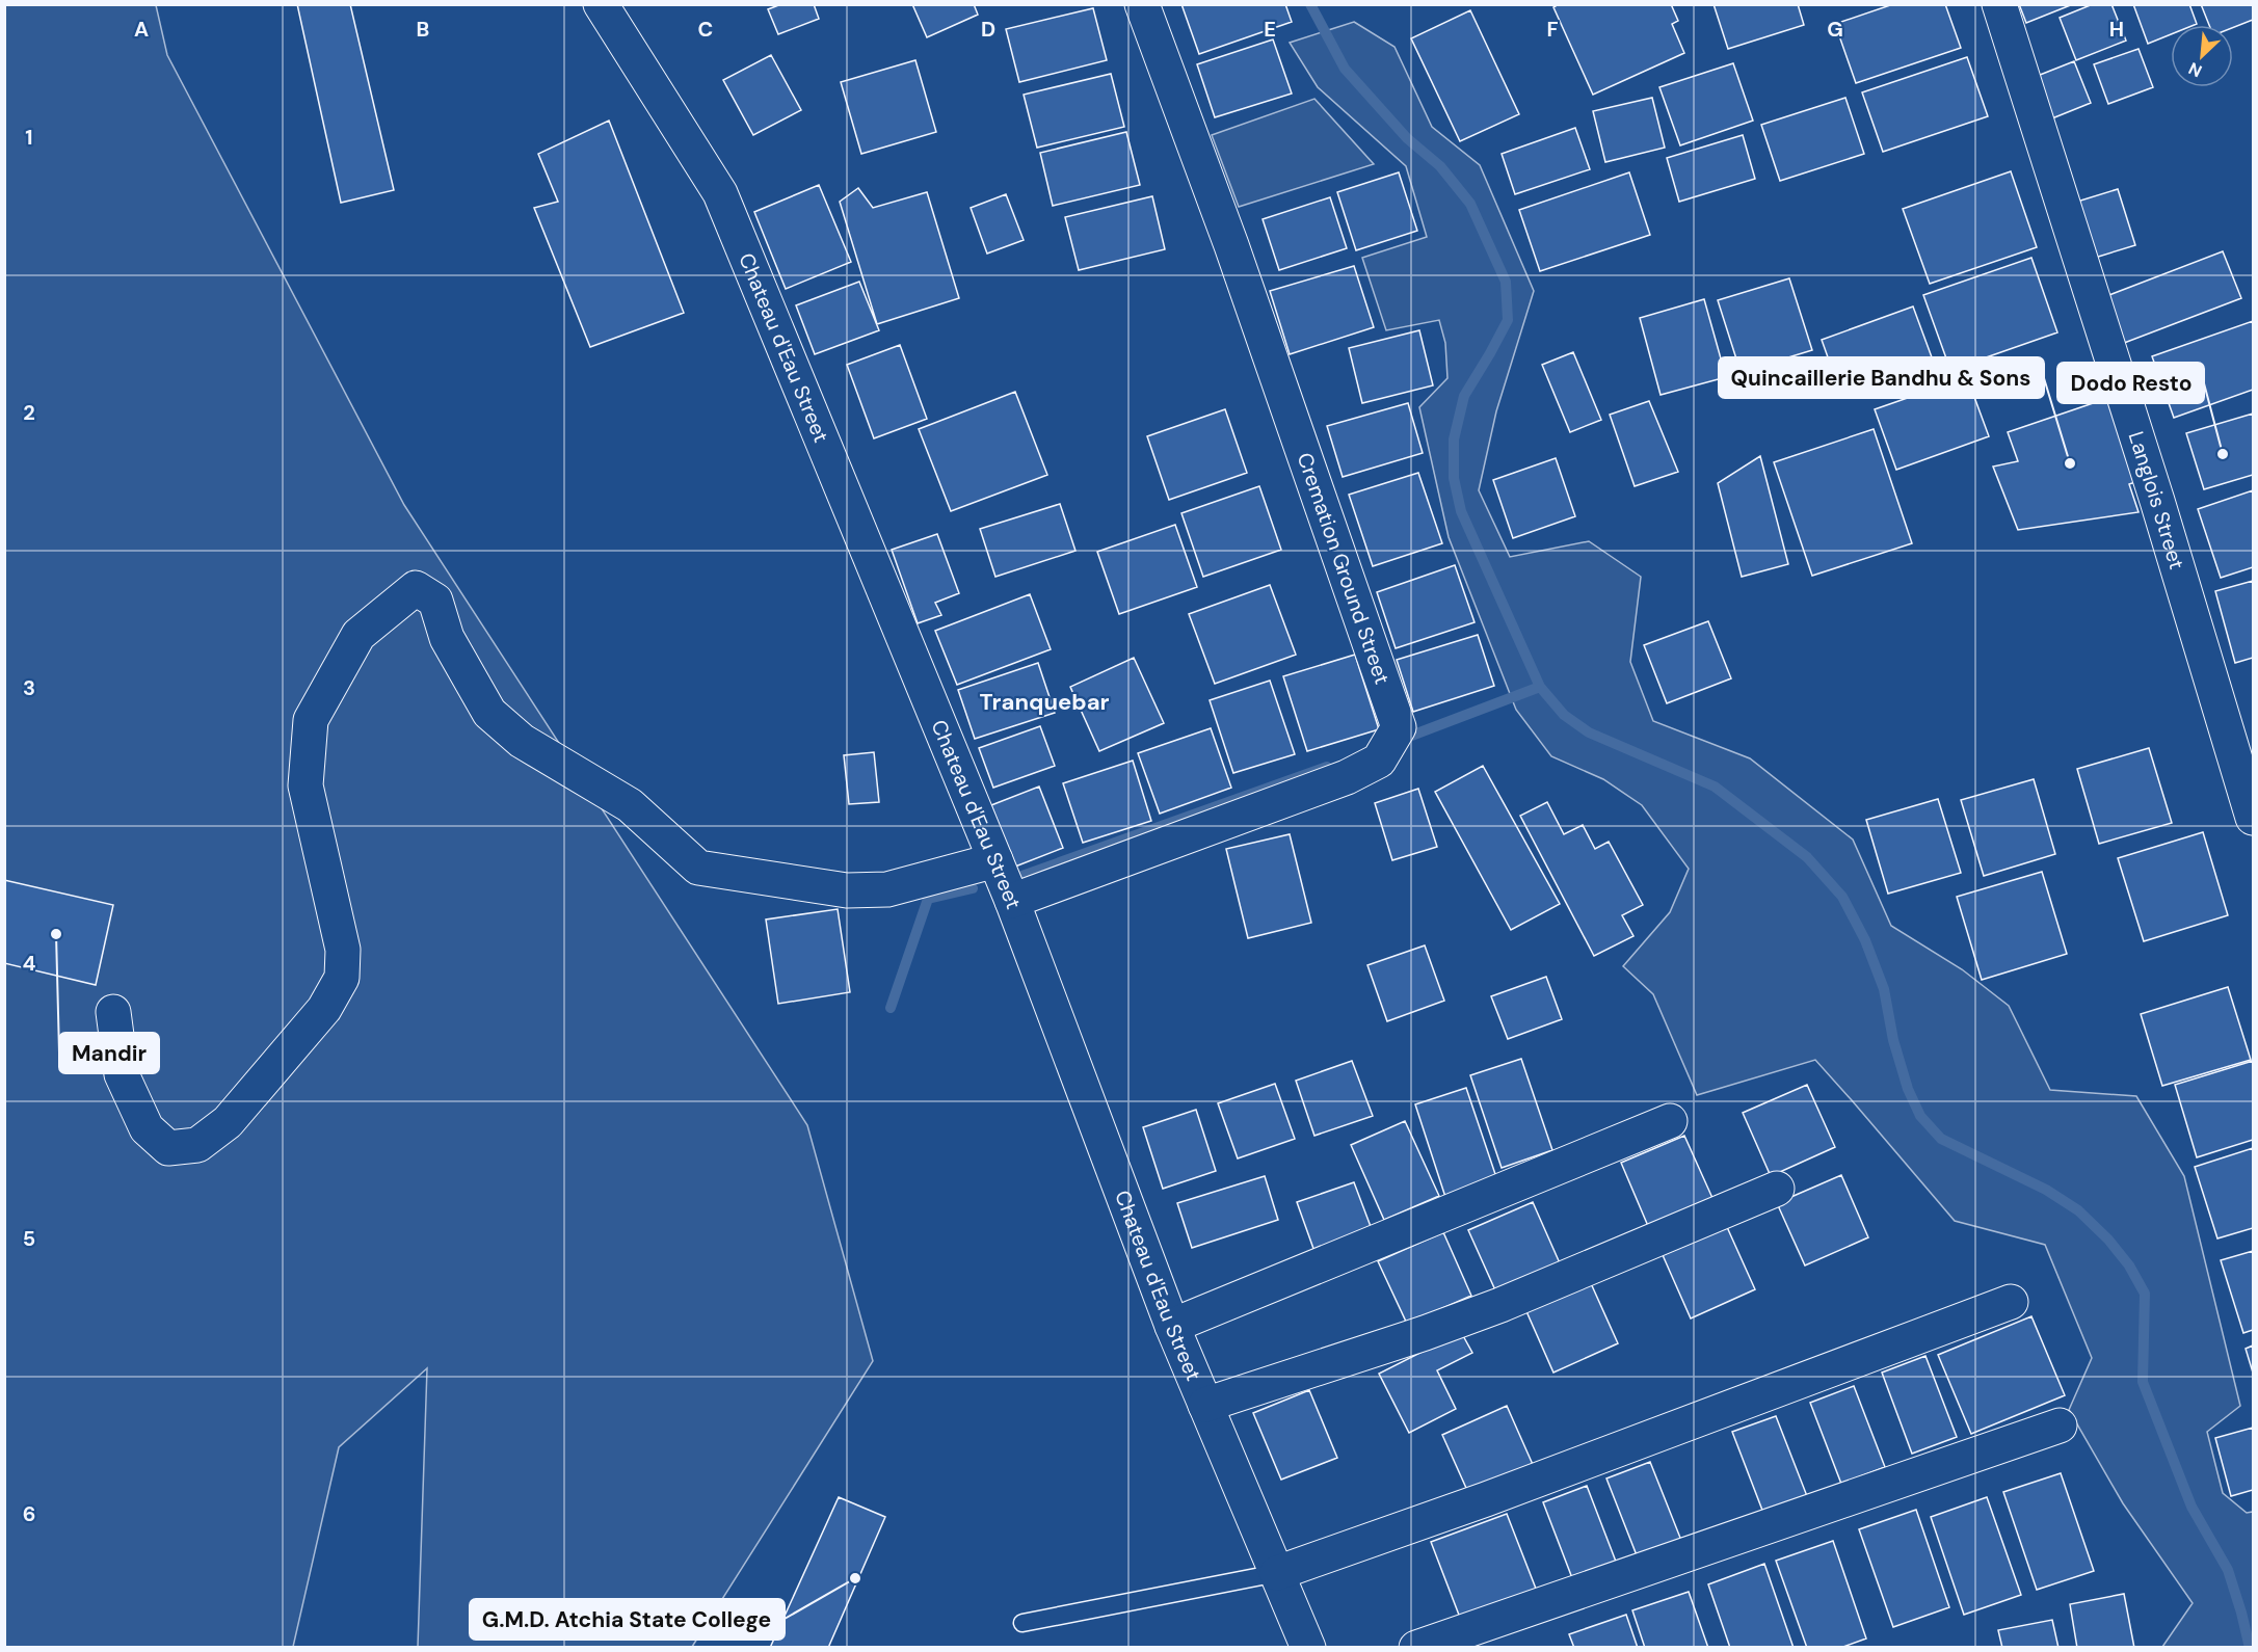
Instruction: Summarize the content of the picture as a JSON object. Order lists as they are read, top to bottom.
{
  "streets": {
    "street": ["Chateau d'Eau Street", "Langlois Street", "Cremation Ground Street"]
  },
  "crossings": [
    ["Chateau d'Eau Street", "Cremation Ground Street"]
  ],
  "districts": ["Tranquebar"],
  "places": [
    "Dodo Resto",
    "Quincaillerie Bandhu & Sons",
    "Mandir",
    "G.M.D. Atchia State College"
  ],
  "north": "bottom left",
  "grid": {
    "columns": [
      "A",
      "B",
      "C",
      "D",
      "E",
      "F",
      "G",
      "H"
    ],
    "rows": [
      "1",
      "2",
      "3",
      "4",
      "5",
      "6"
    ]
  }
}
